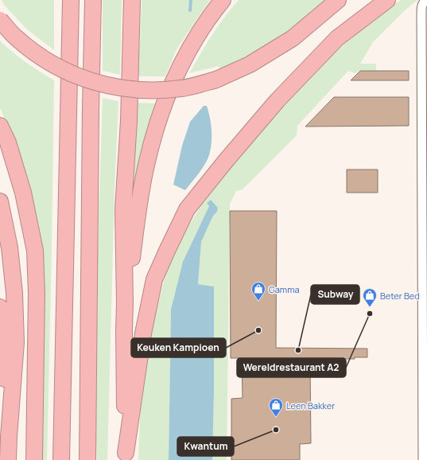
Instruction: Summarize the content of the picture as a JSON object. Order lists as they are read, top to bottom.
{
  "places": {
    "shop": ["Gamma", "Beter Bed", "Leen Bakker"],
    "other": [
      "Wereldrestaurant A2",
      "Keuken Kampioen",
      "Subway",
      "Kwantum"
    ]
  }
}
